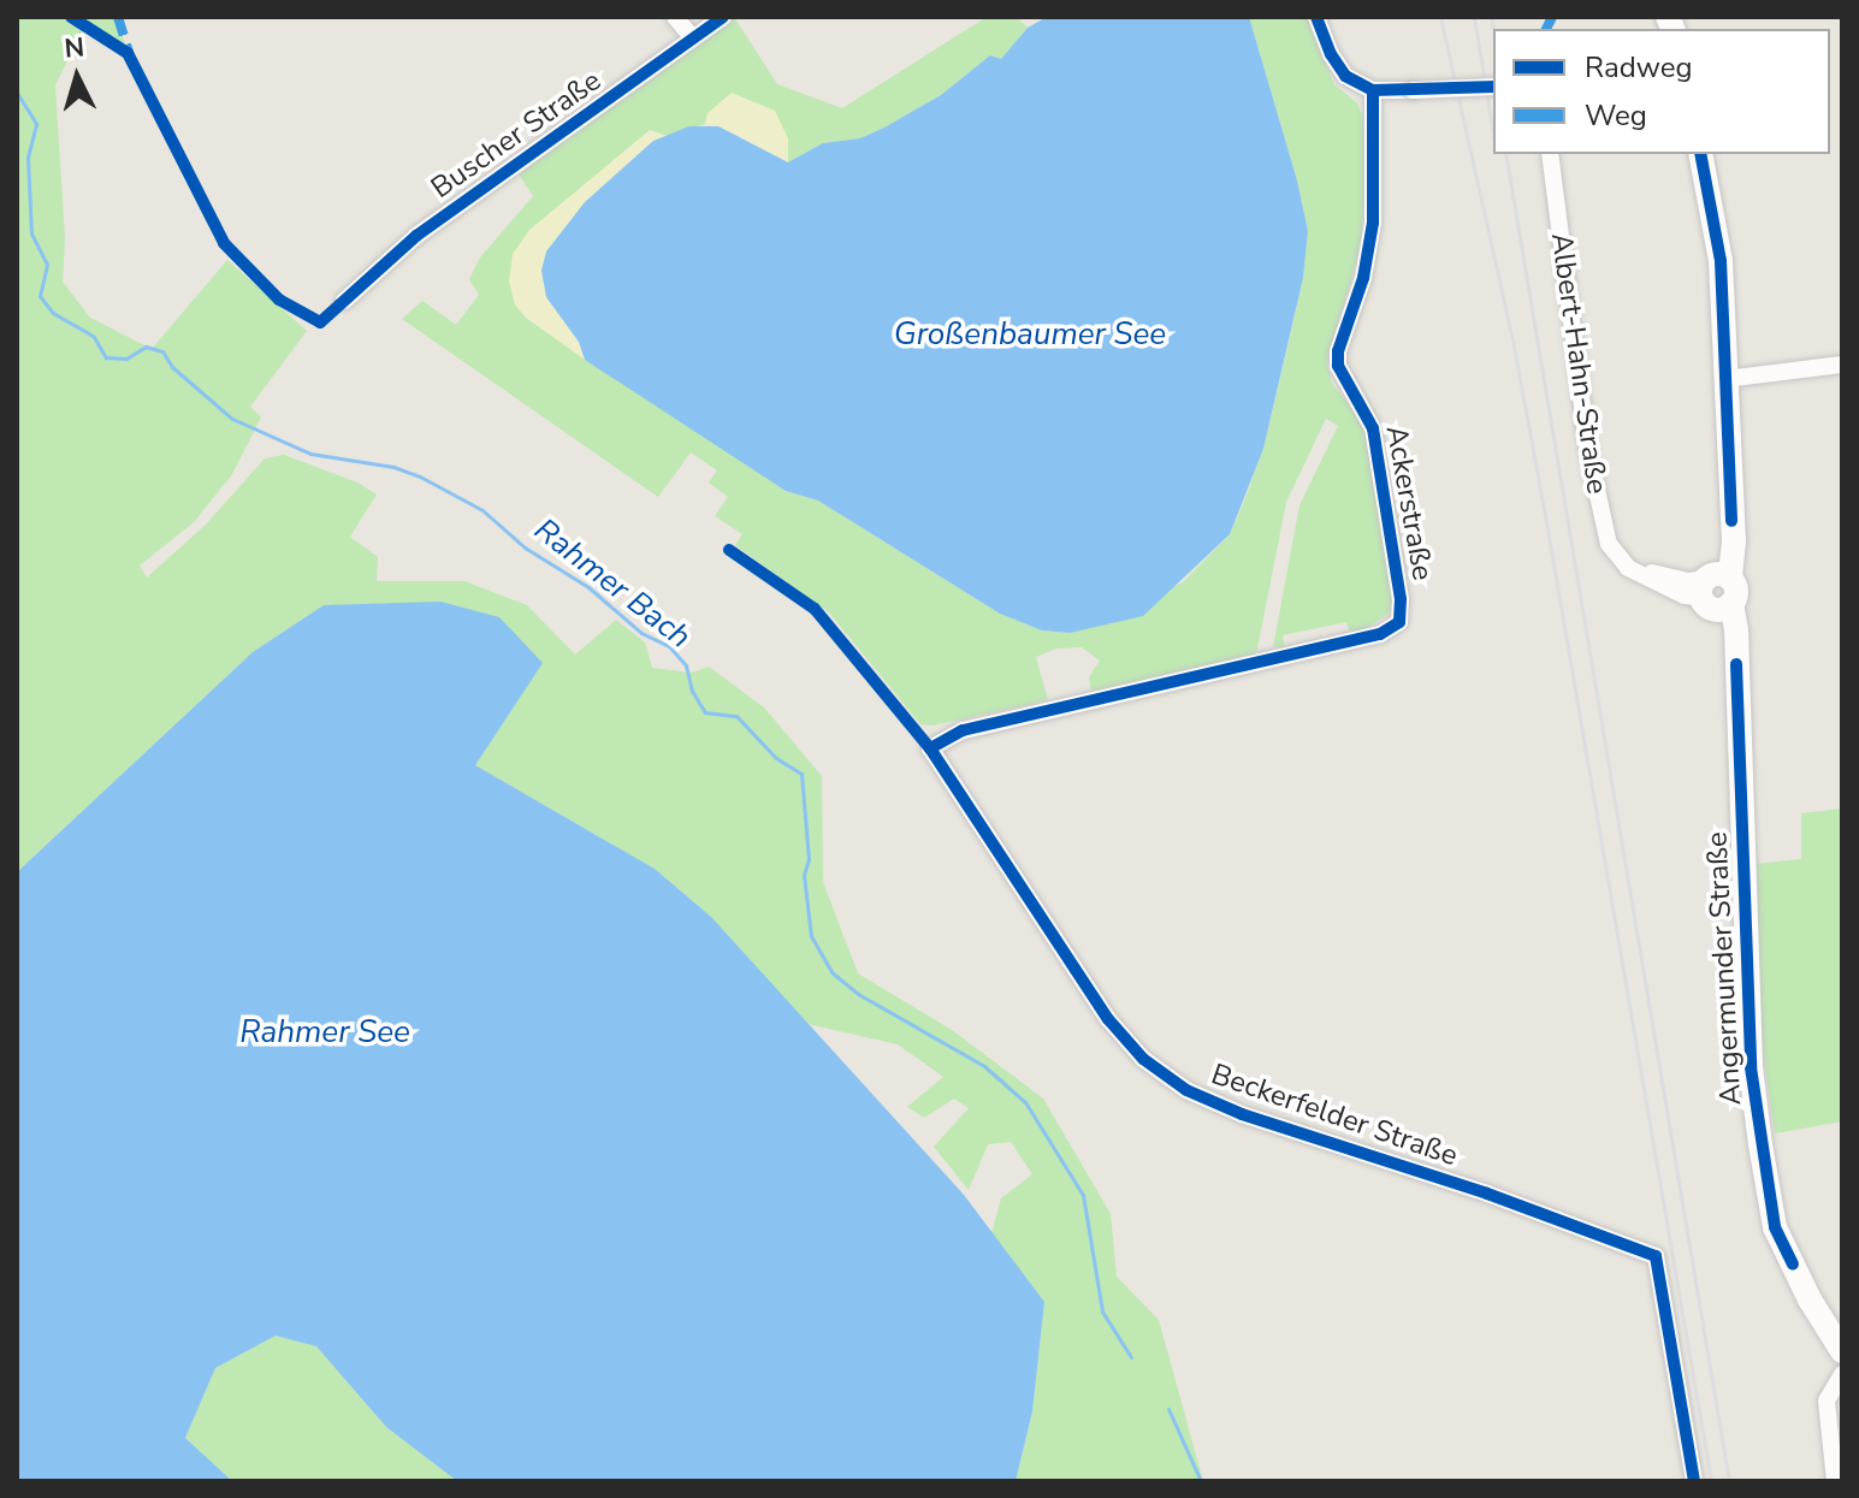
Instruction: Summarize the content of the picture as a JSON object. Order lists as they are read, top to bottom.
{
  "streets": {
    "main road": ["Angermunder Straße"],
    "street": [
      "Buscher Straße",
      "Albert-Hahn-Straße",
      "Ackerstraße",
      "Beckerfelder Straße"
    ]
  },
  "crossings": [
    ["Albert-Hahn-Straße", "Angermunder Straße"],
    ["Ackerstraße", "Beckerfelder Straße"]
  ],
  "water": ["Großenbaumer See", "Rahmer Bach", "Rahmer See"],
  "legend": ["Radweg", "Weg"],
  "north": "top"
}
